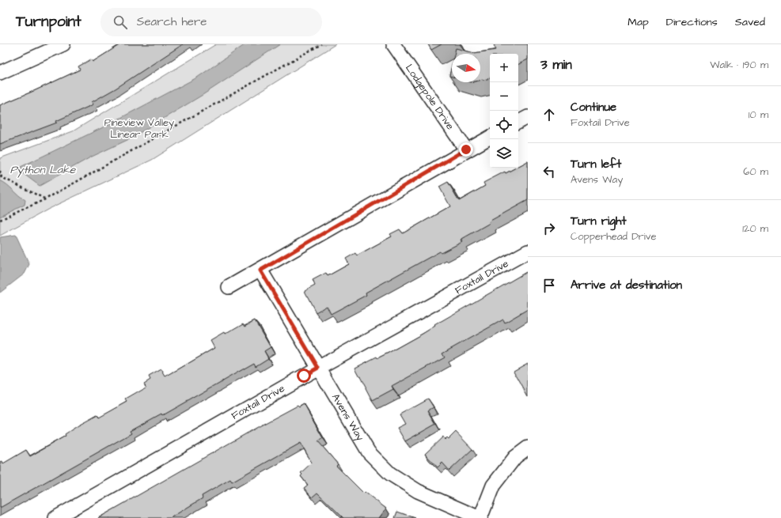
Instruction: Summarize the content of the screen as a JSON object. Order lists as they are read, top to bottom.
{
  "streets": {
    "street": ["Lodgepole Drive", "Foxtail Drive", "Avens Way"]
  },
  "crossings": [
    ["Foxtail Drive", "Avens Way"]
  ],
  "water": ["Python Lake"],
  "parks": ["Pineview Valley Linear Park"],
  "north": "right",
  "page": {
    "header": "Turnpoint",
    "search": "Search here",
    "nav": ["Map", "Directions", "Saved"],
    "heading": ["3 min", "Walk · 190 m"],
    "map_buttons": ["+", "−"],
    "list": [
      ["Continue", "Foxtail Drive", "10 m"],
      ["Turn left", "Avens Way", "60 m"],
      ["Turn right", "Copperhead Drive", "120 m"],
      "Arrive at destination"
    ]
  }
}
